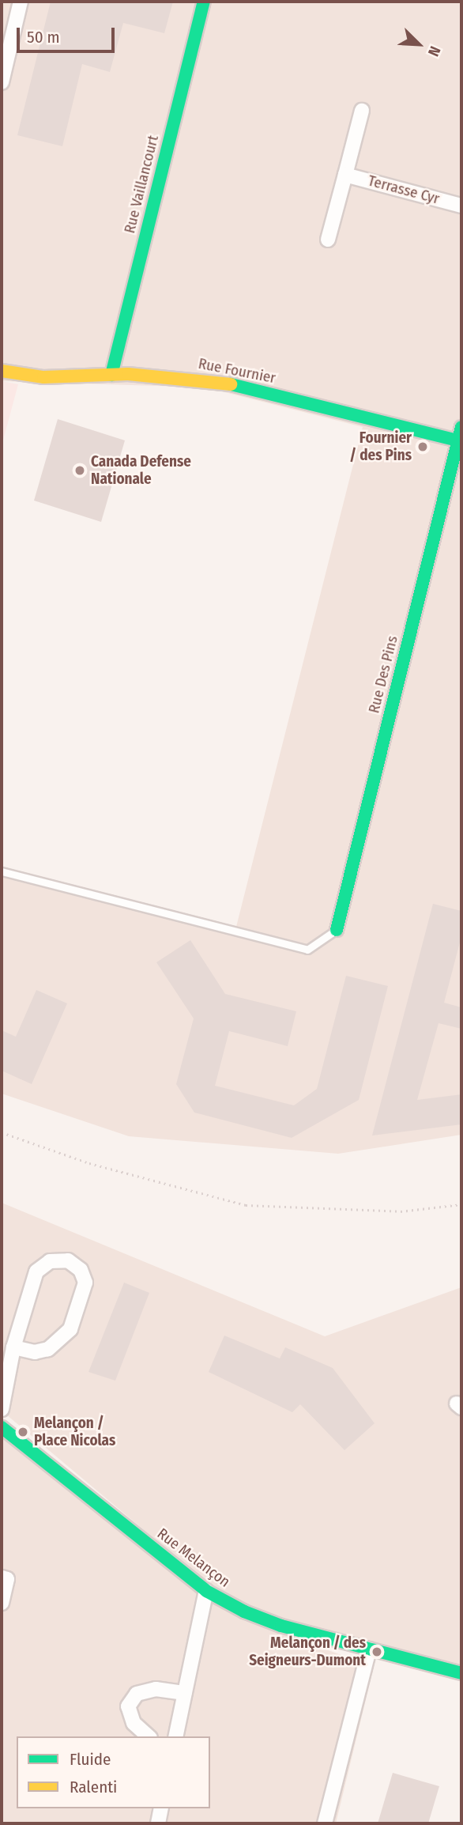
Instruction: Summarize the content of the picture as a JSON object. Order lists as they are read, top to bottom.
{
  "streets": {
    "street": [
      "Rue Vaillancourt",
      "Terrasse Cyr",
      "Rue Fournier",
      "Rue Des Pins",
      "Rue Melançon"
    ]
  },
  "crossings": [
    ["Rue Vaillancourt", "Rue Fournier"],
    ["Rue Fournier", "Rue Des Pins"]
  ],
  "places": [
    "Fournier / des Pins",
    "Canada Defense Nationale",
    "Melançon / Place Nicolas",
    "Melançon / des Seigneurs-Dumont"
  ],
  "legend": ["Fluide", "Ralenti"],
  "scale_bar": "50 m",
  "north": "bottom right"
}
